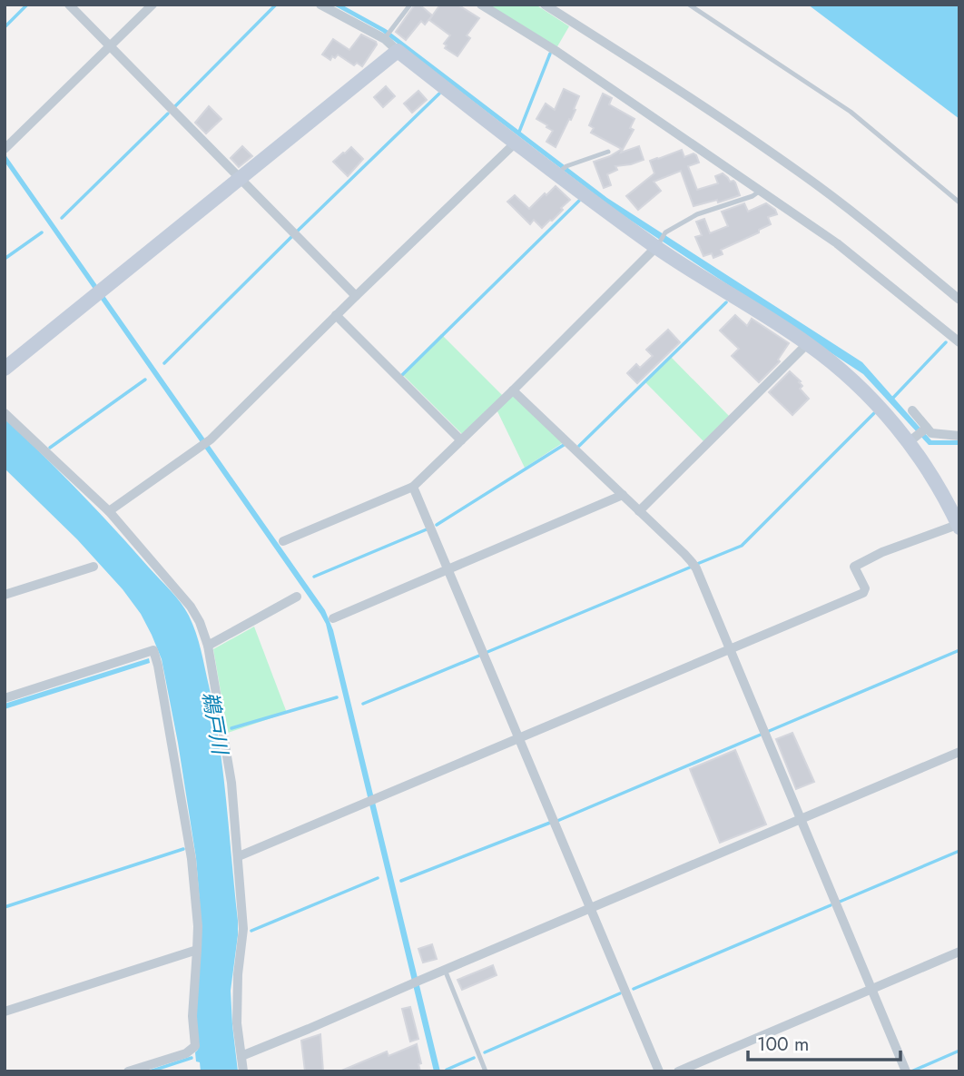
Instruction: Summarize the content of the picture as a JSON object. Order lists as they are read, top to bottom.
{
  "water": ["鵜戸川"],
  "scale_bar": "100 m"
}
